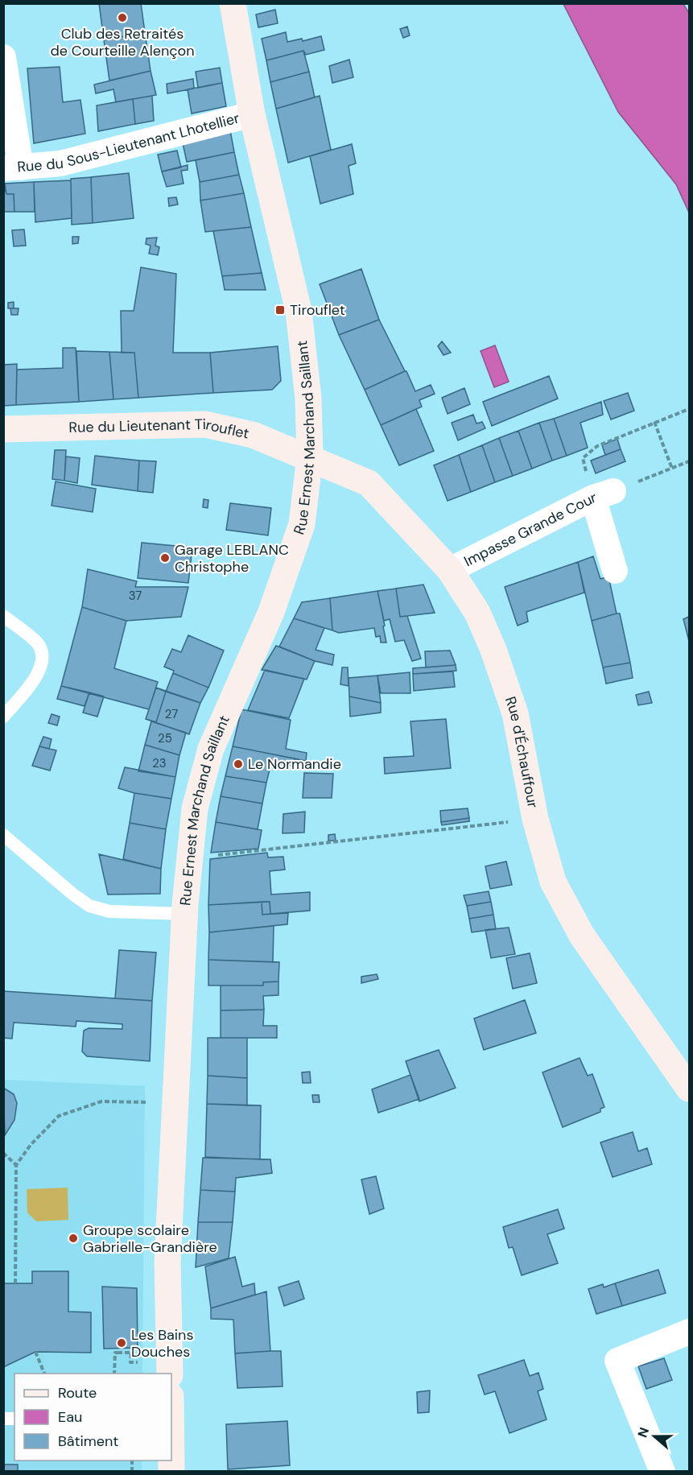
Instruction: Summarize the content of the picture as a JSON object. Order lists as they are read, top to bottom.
{
  "streets": {
    "street": [
      "Rue du Sous-Lieutenant Lhotellier",
      "Rue du Lieutenant Tirouflet",
      "Rue Ernest Marchand Saillant",
      "Impasse Grande Cour",
      "Rue d'Échauffour"
    ]
  },
  "crossings": [
    ["Rue du Sous-Lieutenant Lhotellier", "Rue Ernest Marchand Saillant"],
    ["Rue du Lieutenant Tirouflet", "Rue Ernest Marchand Saillant"],
    ["Rue du Lieutenant Tirouflet", "Rue d'Échauffour"],
    ["Rue Ernest Marchand Saillant", "Rue d'Échauffour"],
    ["Impasse Grande Cour", "Rue d'Échauffour"]
  ],
  "places": {
    "other": [
      "Club des Retraités de Courteille Alençon",
      "Garage LEBLANC Christophe",
      "Le Normandie",
      "Groupe scolaire Gabrielle-Grandière",
      "Les Bains Douches"
    ],
    "transit": ["Tirouflet"]
  },
  "house_numbers": [
    "37",
    "27",
    "25",
    "23"
  ],
  "legend": ["Route", "Eau", "Bâtiment"],
  "north": "left"
}
